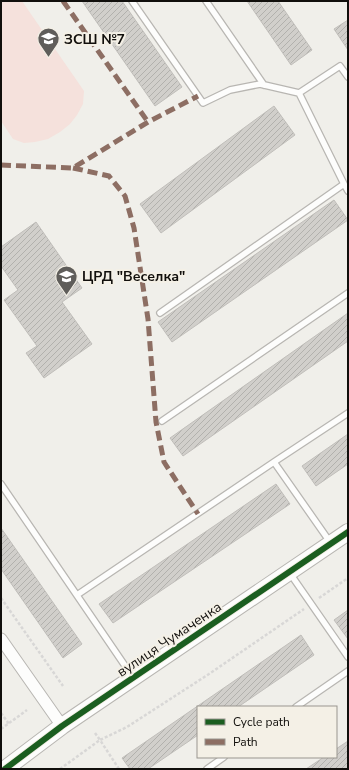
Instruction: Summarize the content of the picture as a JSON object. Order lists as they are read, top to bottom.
{
  "streets": {
    "street": ["вулиця Чумаченка"]
  },
  "places": {
    "school or university": ["ЗСШ №7", "ЦРД \"Веселка\""]
  },
  "legend": ["Cycle path", "Path"]
}
